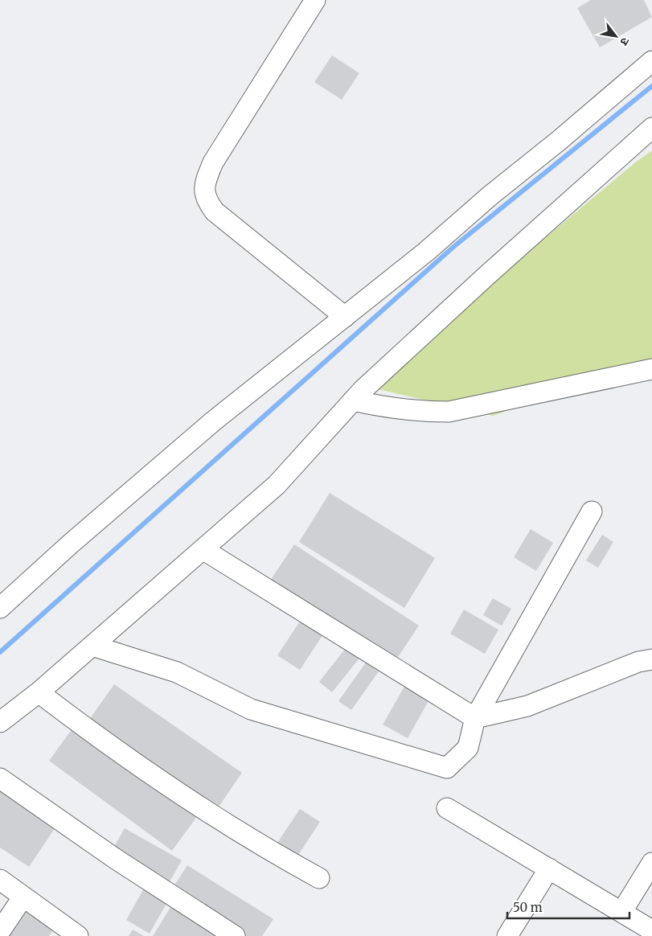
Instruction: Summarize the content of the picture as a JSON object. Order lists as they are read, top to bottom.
{
  "scale_bar": "50 m",
  "north": "bottom right"
}
